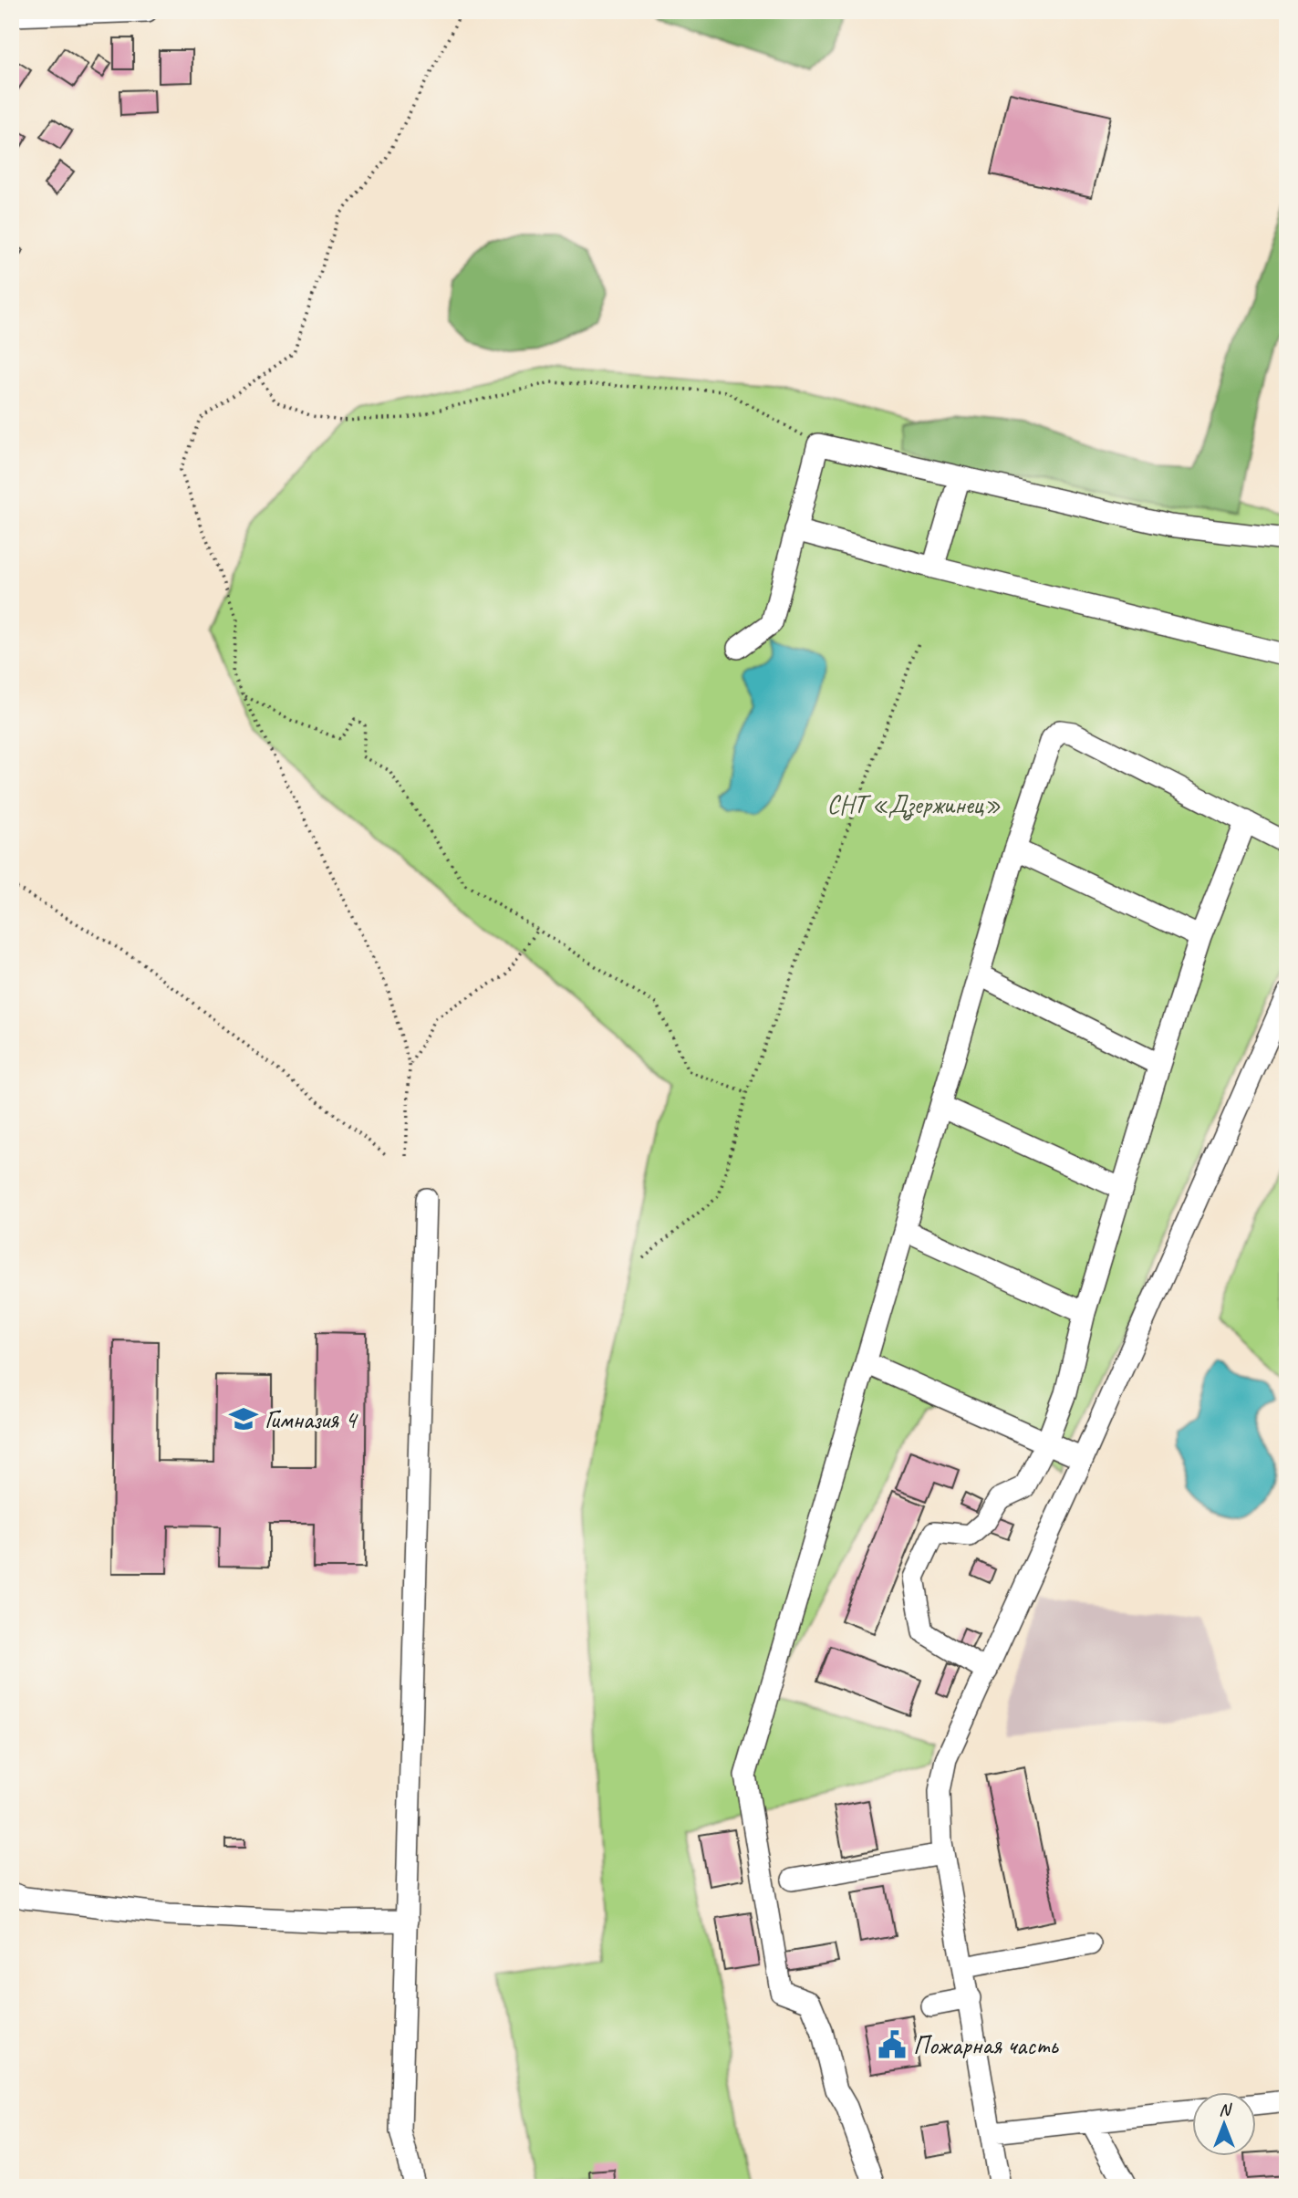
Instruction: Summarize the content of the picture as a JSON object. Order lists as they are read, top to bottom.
{
  "parks": ["СНТ «Дзержинец»"],
  "places": {
    "school or university": ["Гимназия 4"],
    "public building": ["Пожарная часть"]
  },
  "north": "top"
}
